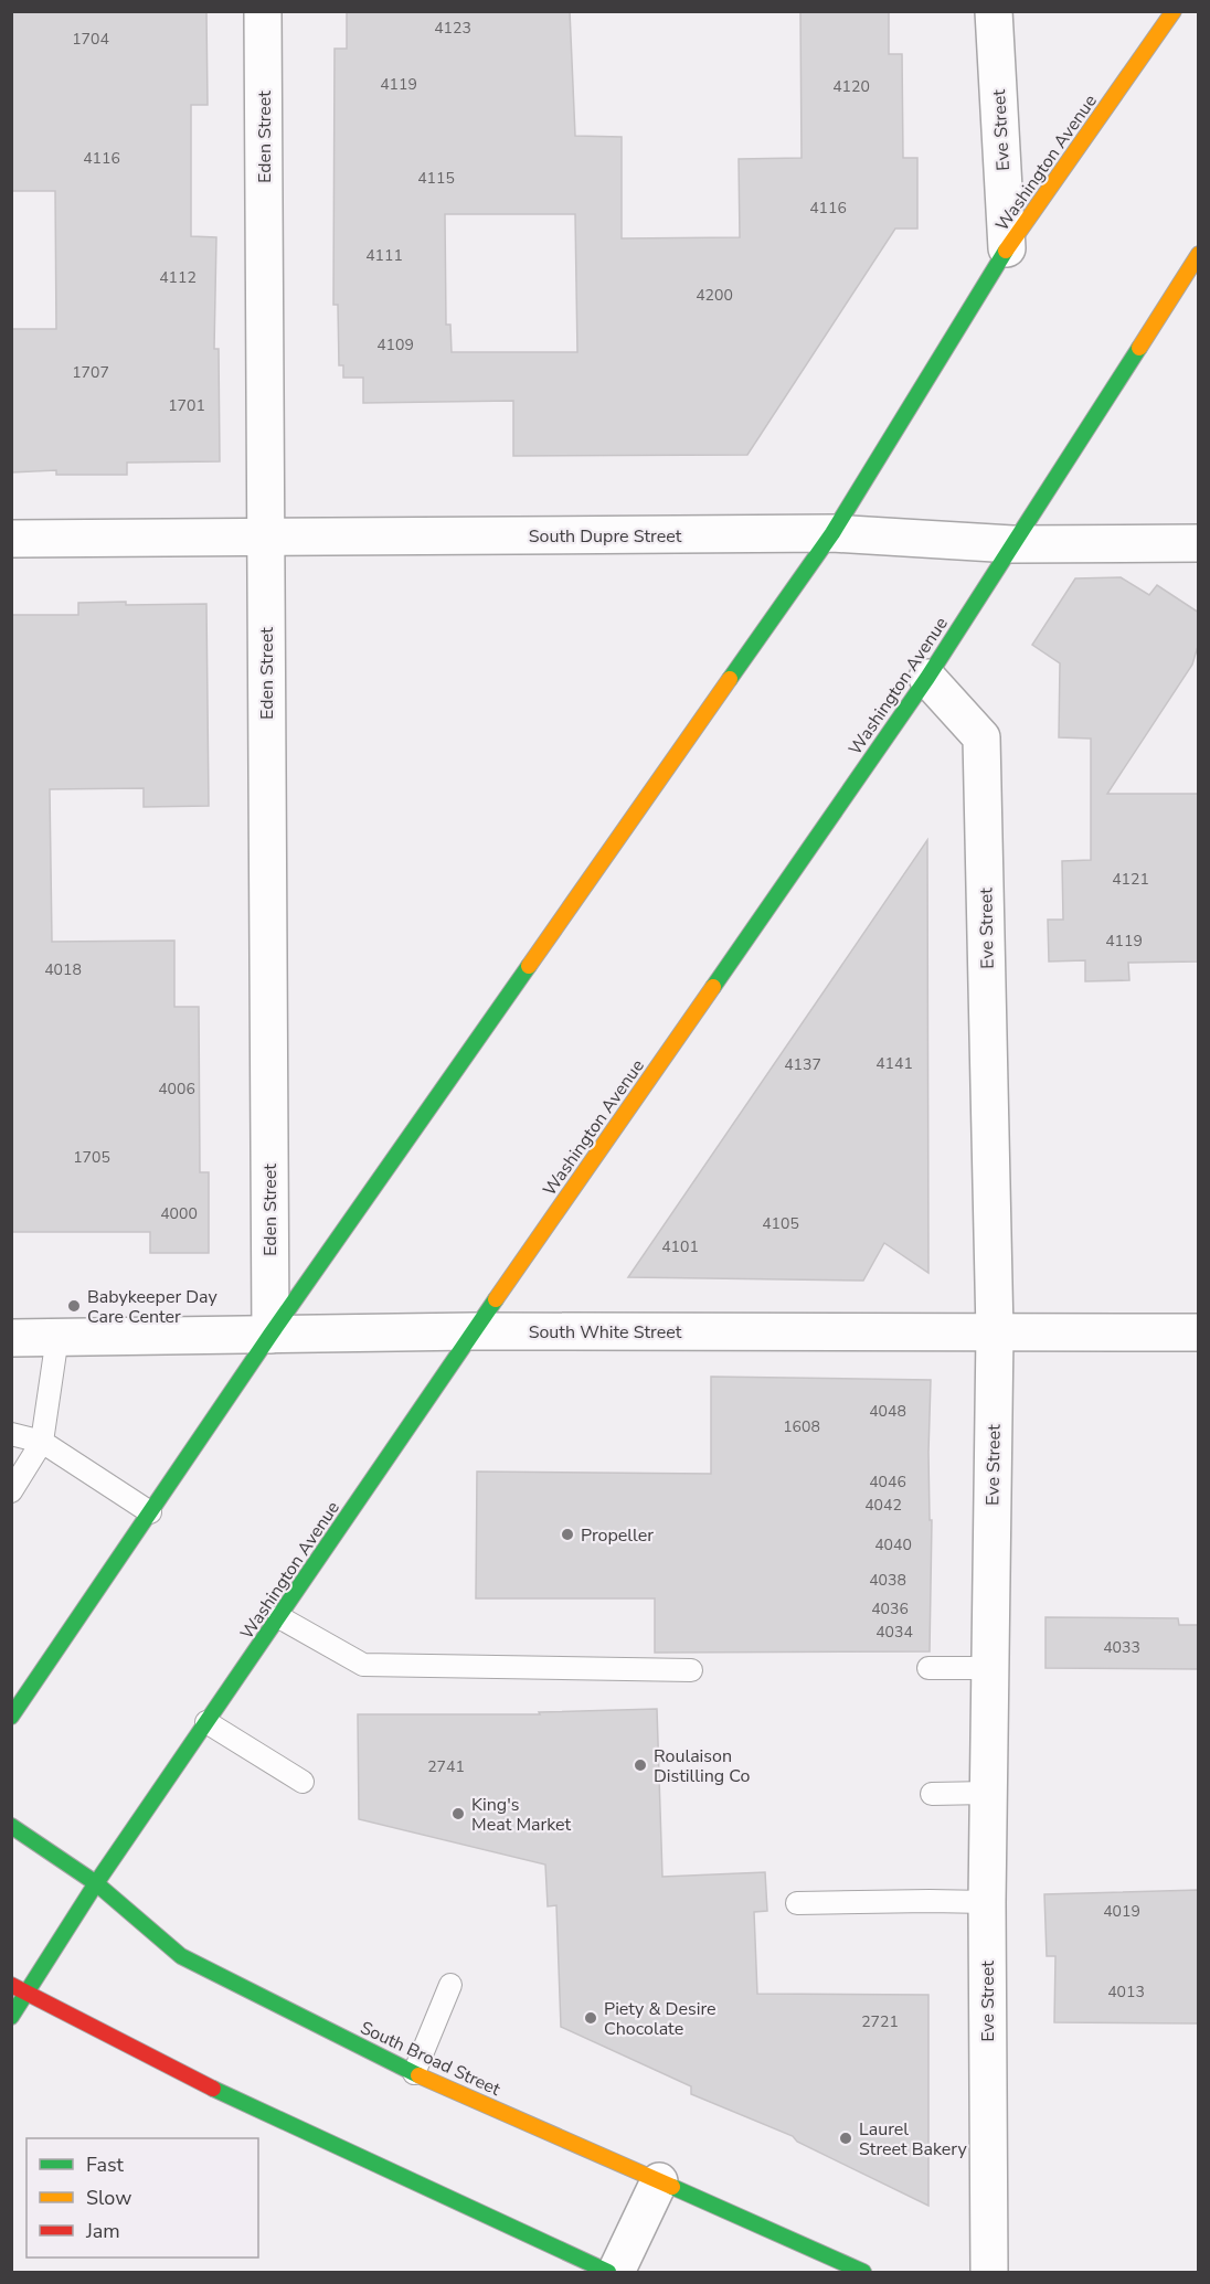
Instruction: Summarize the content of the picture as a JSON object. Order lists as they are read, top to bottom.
{
  "streets": {
    "street": [
      "Eve Street",
      "Eden Street",
      "Washington Avenue",
      "South Dupre Street",
      "South White Street",
      "South Broad Street"
    ]
  },
  "crossings": [
    ["Eve Street", "Washington Avenue"],
    ["Eve Street", "South White Street"],
    ["Eden Street", "Washington Avenue"],
    ["Eden Street", "South Dupre Street"],
    ["Eden Street", "South White Street"],
    ["Washington Avenue", "South Dupre Street"],
    ["Washington Avenue", "South White Street"],
    ["Washington Avenue", "South Broad Street"]
  ],
  "places": [
    "Babykeeper Day Care Center",
    "Propeller",
    "Roulaison Distilling Co",
    "King's Meat Market",
    "Piety & Desire Chocolate",
    "Laurel Street Bakery"
  ],
  "house_numbers": [
    "4123",
    "1704",
    "4119",
    "4120",
    "4116",
    "4115",
    "4116",
    "4111",
    "4112",
    "4200",
    "4109",
    "1707",
    "1701",
    "4121",
    "4119",
    "4018",
    "4141",
    "4137",
    "4006",
    "1705",
    "4000",
    "4105",
    "4101",
    "4048",
    "1608",
    "4046",
    "4042",
    "4040",
    "4038",
    "4036",
    "4034",
    "4033",
    "2741",
    "4019",
    "4013",
    "2721"
  ],
  "legend": ["Fast", "Slow", "Jam"]
}
